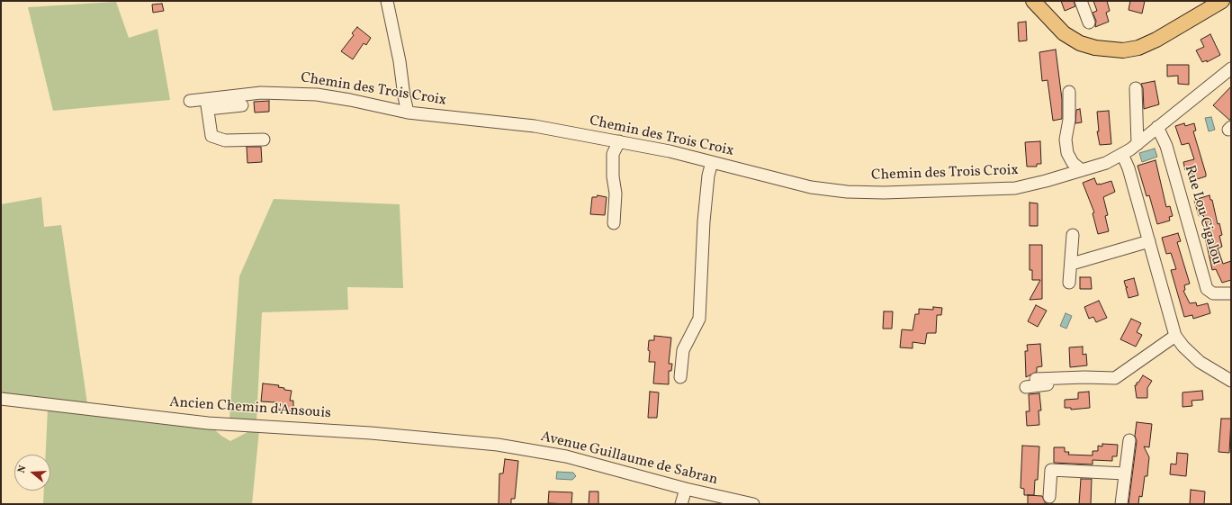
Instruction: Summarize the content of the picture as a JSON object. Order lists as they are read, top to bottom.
{
  "streets": {
    "street": [
      "Chemin des Trois Croix",
      "Rue Lou Cigalou",
      "Ancien Chemin d'Ansouis",
      "Avenue Guillaume de Sabran"
    ]
  },
  "crossings": [
    ["Chemin des Trois Croix", "Rue Lou Cigalou"],
    ["Ancien Chemin d'Ansouis", "Avenue Guillaume de Sabran"]
  ],
  "north": "left"
}
